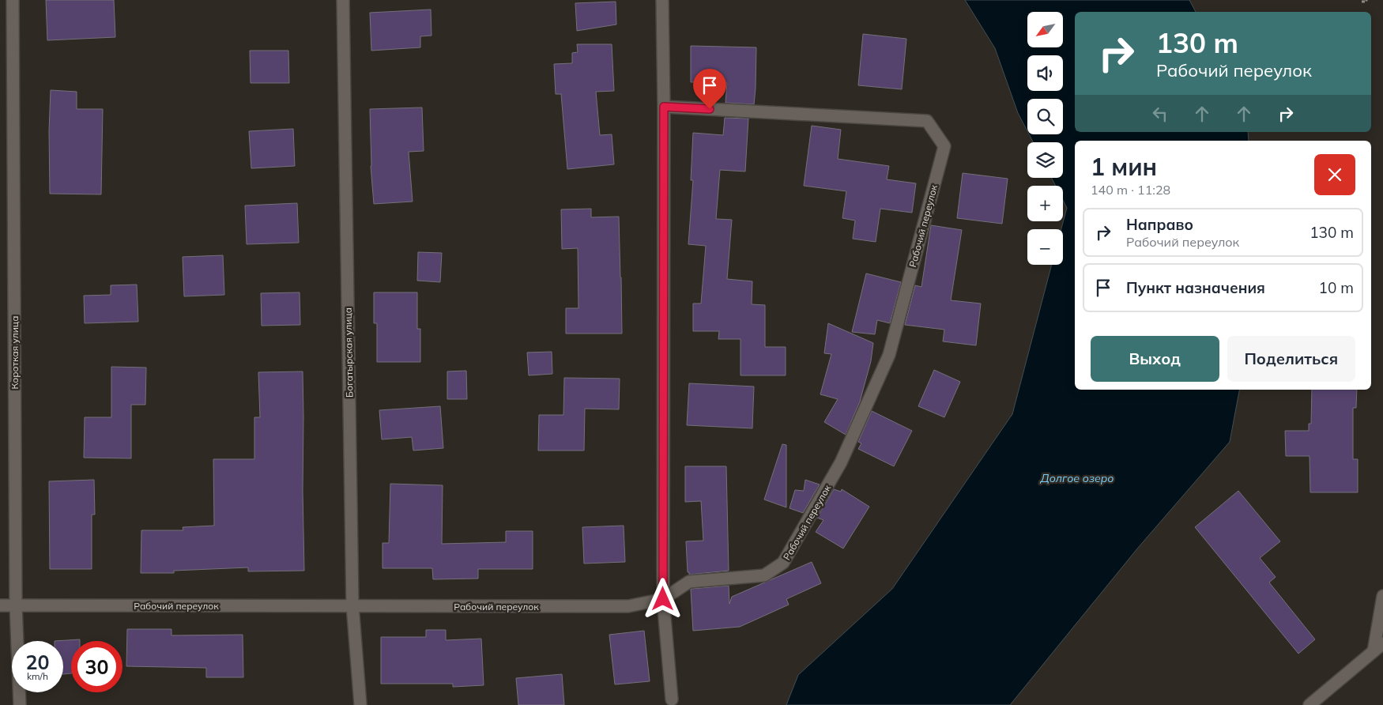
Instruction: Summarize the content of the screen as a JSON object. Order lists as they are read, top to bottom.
{
  "streets": {
    "street": ["Рабочий переулок", "Короткая улица", "Богатырская улица"]
  },
  "crossings": [
    ["Рабочий переулок", "Короткая улица"],
    ["Рабочий переулок", "Богатырская улица"]
  ],
  "water": ["Долгое озеро"],
  "north": "bottom left",
  "page": {
    "map_buttons": ["+", "−"],
    "turn": ["130 m", "Рабочий переулок"],
    "heading": ["1 мин", "140 m · 11:28"],
    "list": [
      {
        "name": "Направо",
        "note": "Рабочий переулок",
        "value": "130 m"
      },
      {
        "name": "Пункт назначения",
        "value": "10 m"
      }
    ],
    "buttons": ["Выход", "Поделиться"],
    "speed": "20 km/h",
    "limit": "30"
  }
}
